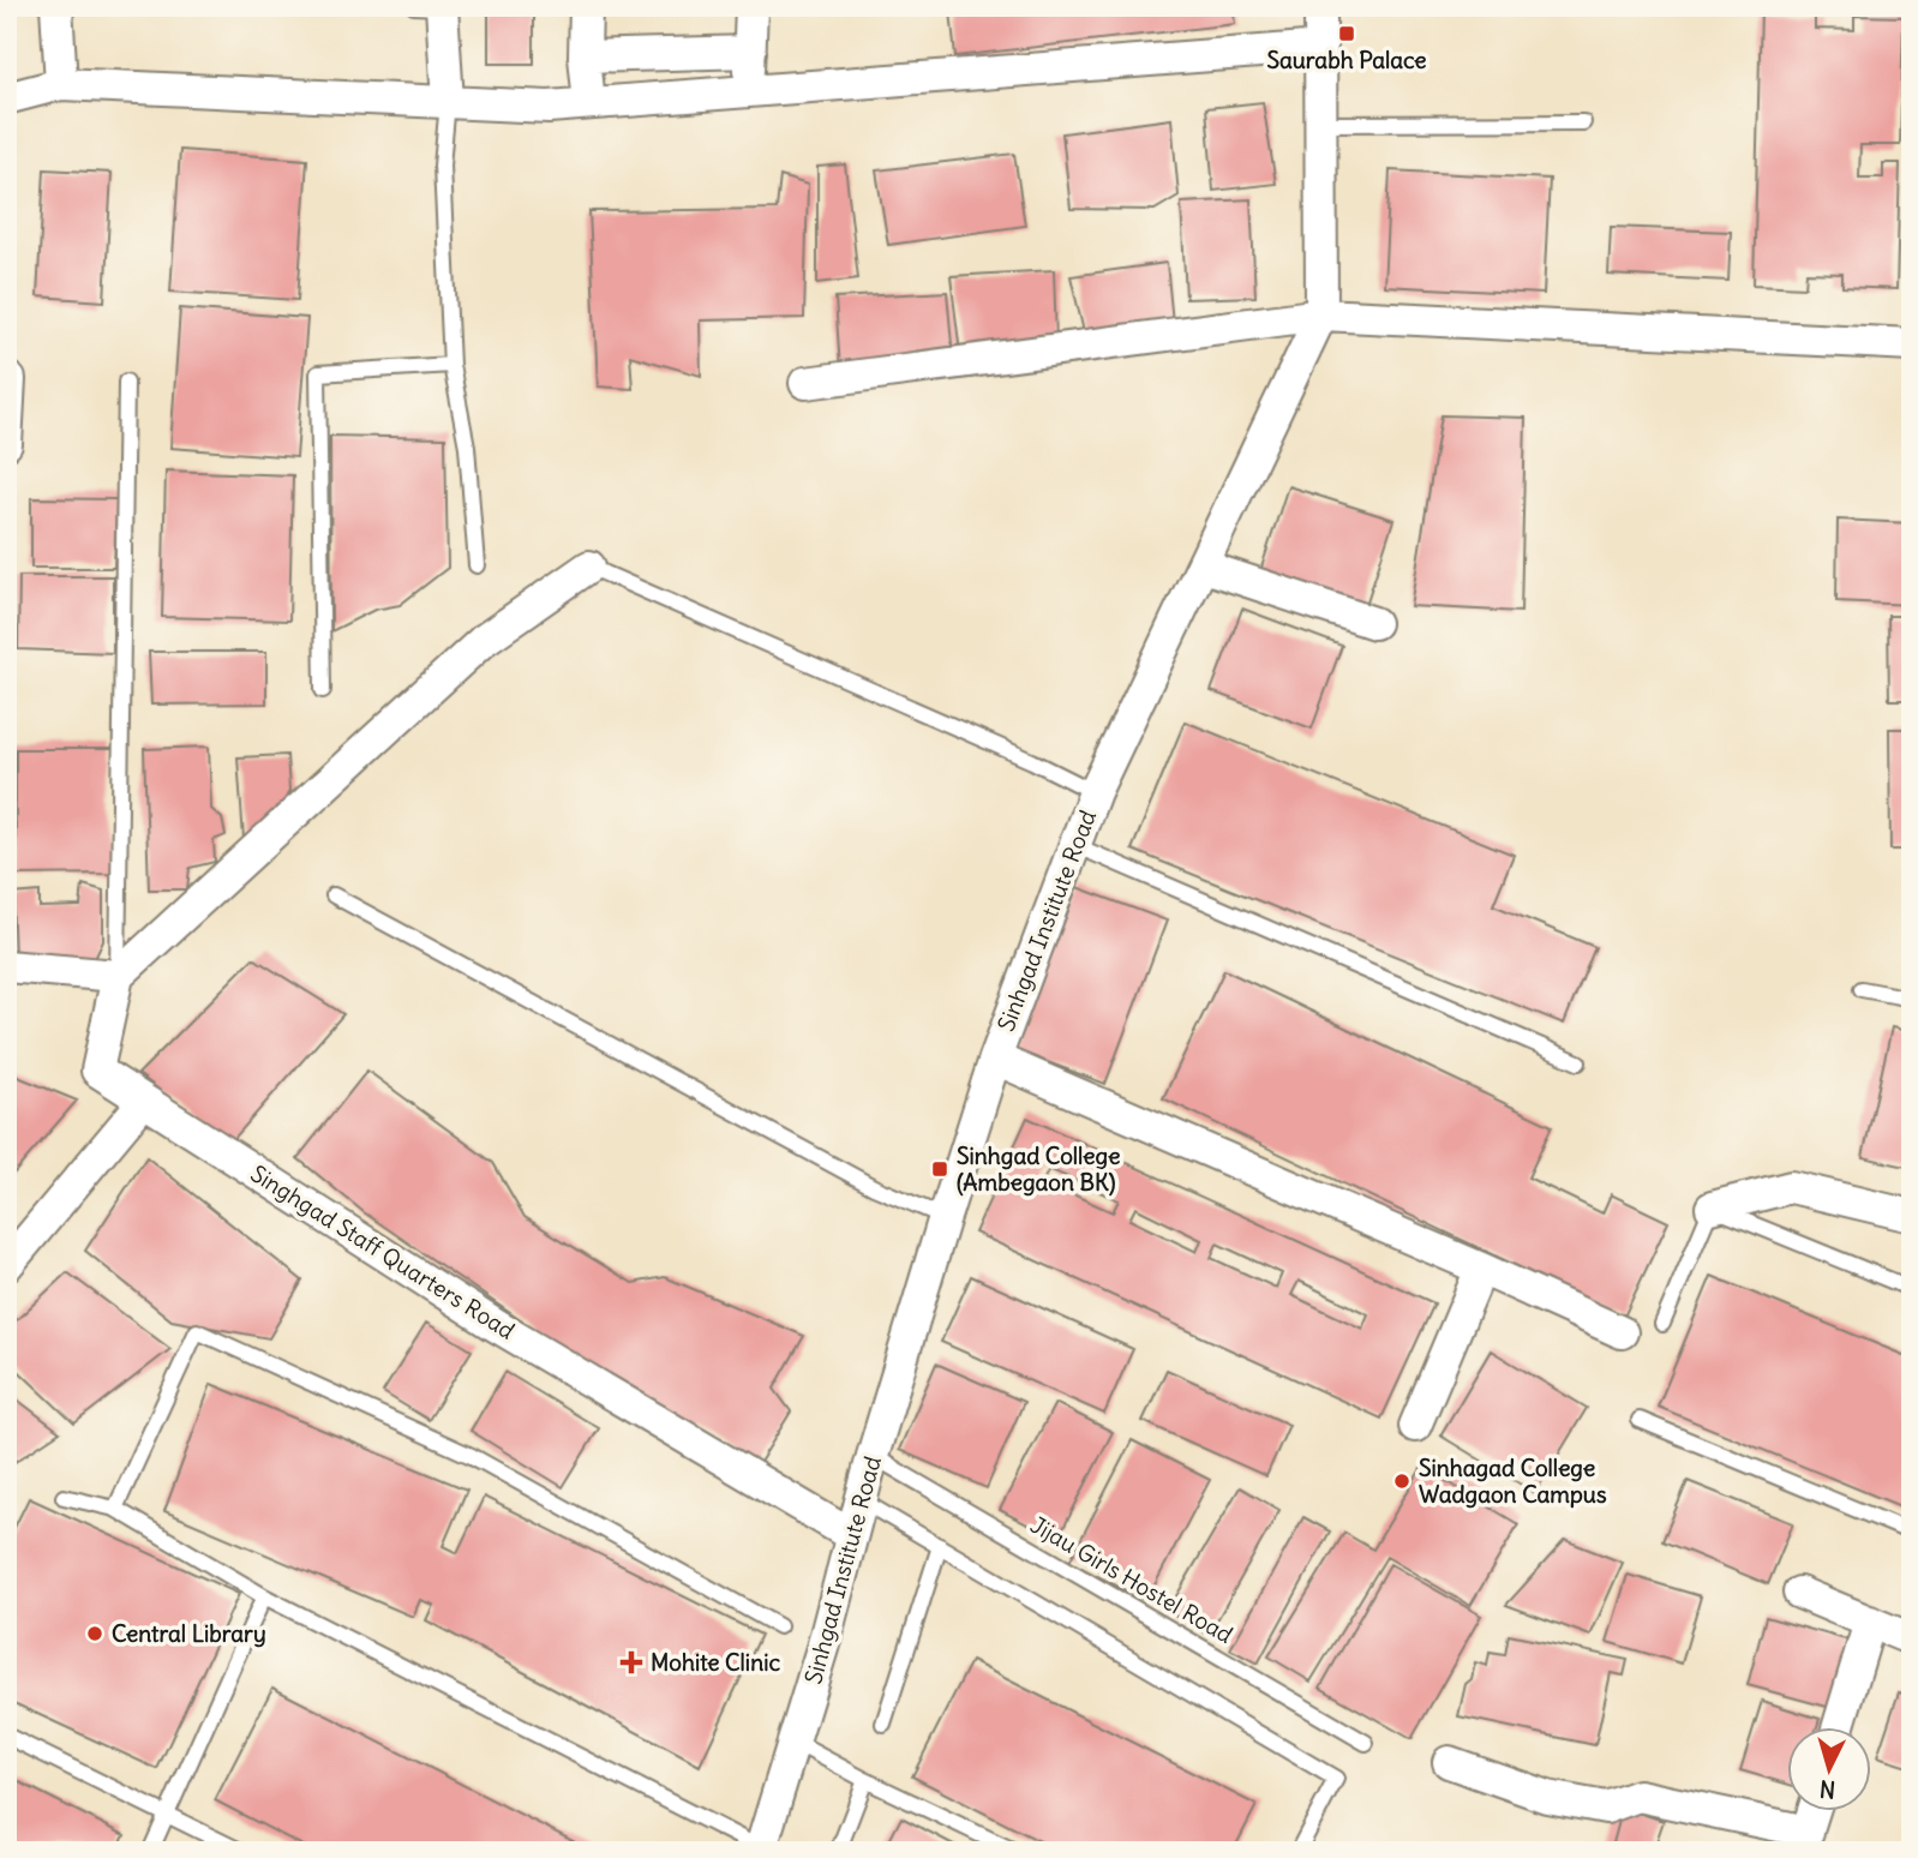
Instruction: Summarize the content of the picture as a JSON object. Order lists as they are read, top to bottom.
{
  "streets": {
    "street": ["Sinhgad Institute Road", "Singhgad Staff Quarters Road"],
    "lane": ["Jijau Girls Hostel Road"]
  },
  "crossings": [
    ["Sinhgad Institute Road", "Singhgad Staff Quarters Road"],
    ["Sinhgad Institute Road", "Jijau Girls Hostel Road"]
  ],
  "places": {
    "transit": ["Saurabh Palace", "Sinhgad College (Ambegaon BK)"],
    "other": ["Sinhagad College Wadgaon Campus", "Central Library"],
    "health": ["Mohite Clinic"]
  },
  "north": "bottom"
}
